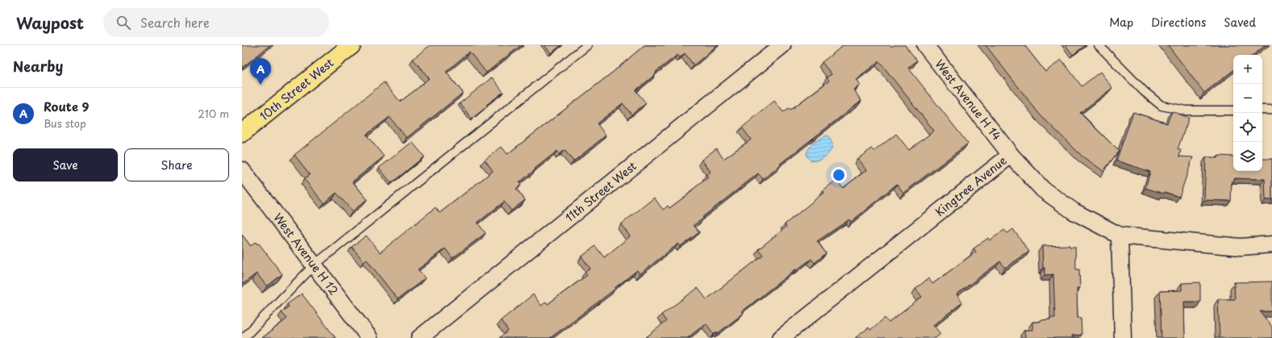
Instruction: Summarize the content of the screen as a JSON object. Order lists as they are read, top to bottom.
{
  "streets": {
    "main road": ["10th Street West"],
    "street": [
      "West Avenue H 14",
      "Kingtree Avenue",
      "11th Street West",
      "West Avenue H 12"
    ]
  },
  "crossings": [
    ["West Avenue H 14", "Kingtree Avenue"]
  ],
  "page": {
    "header": "Waypost",
    "search": "Search here",
    "nav": ["Map", "Directions", "Saved"],
    "heading": "Nearby",
    "map_buttons": ["+", "−"],
    "pins": "A",
    "list": [
      {
        "mark": "A",
        "name": "Route 9",
        "note": "Bus stop",
        "value": "210 m"
      }
    ],
    "buttons": ["Save", "Share"]
  }
}
